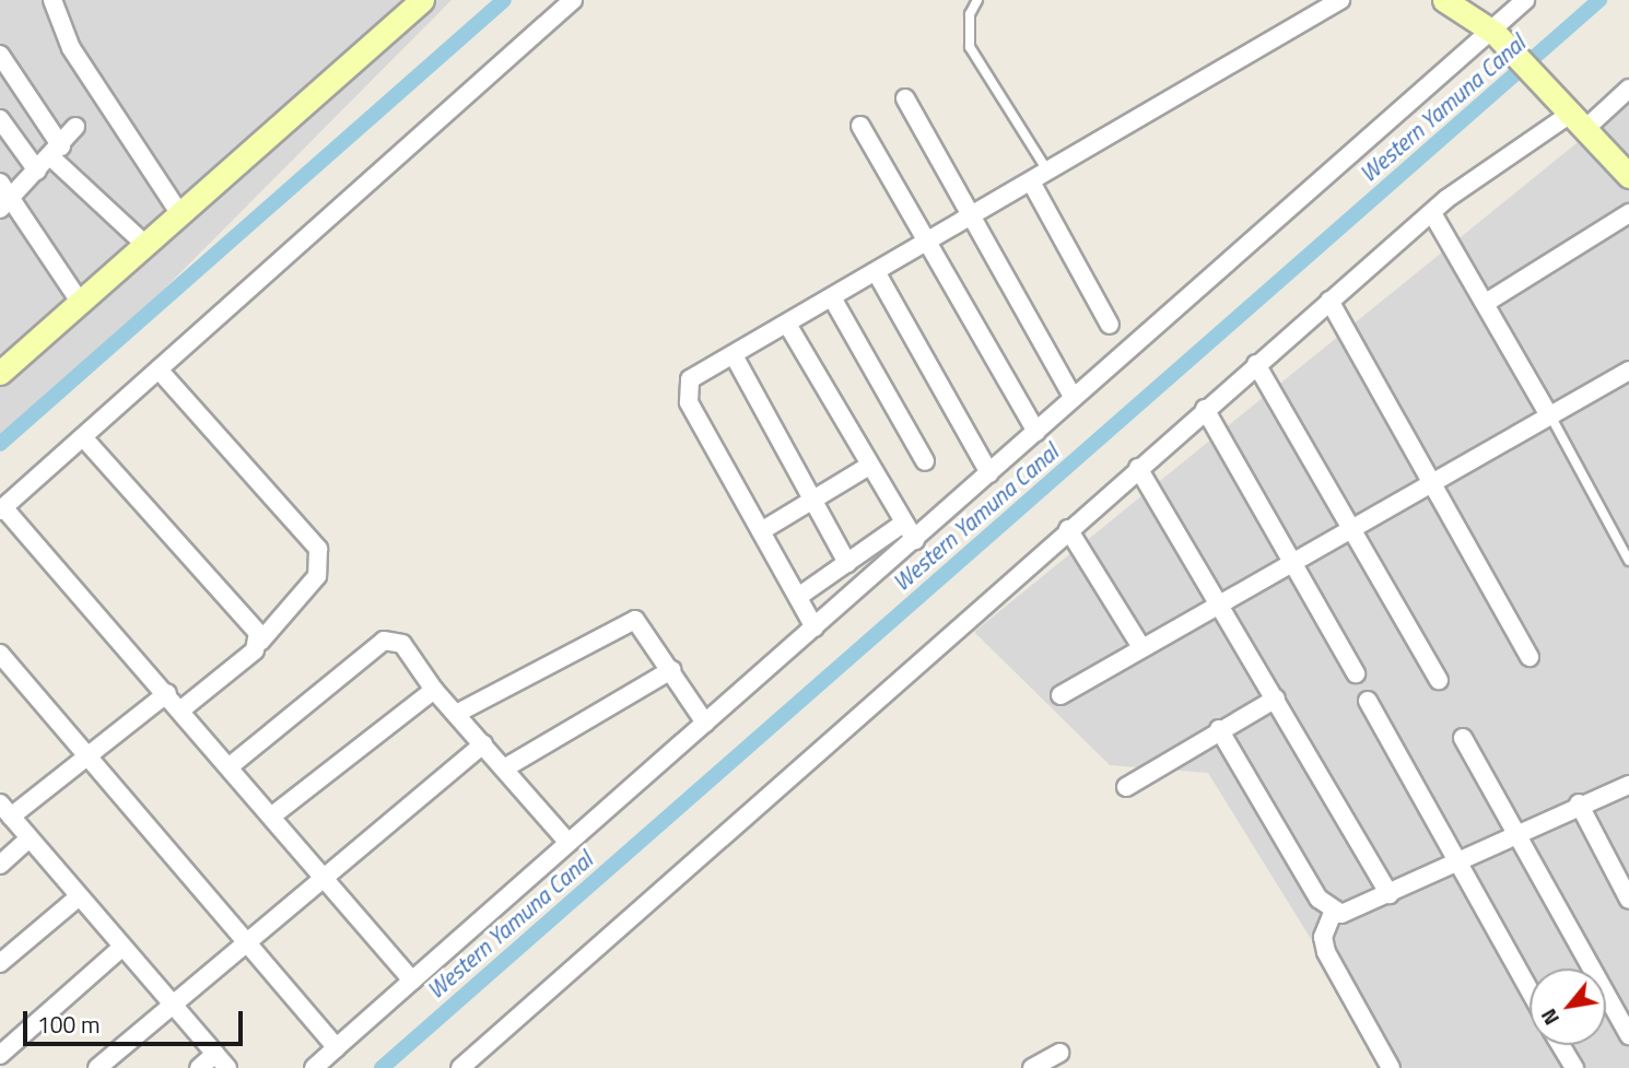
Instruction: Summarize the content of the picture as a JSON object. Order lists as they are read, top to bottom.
{
  "water": ["Western Yamuna Canal"],
  "scale_bar": "100 m",
  "north": "bottom left"
}
